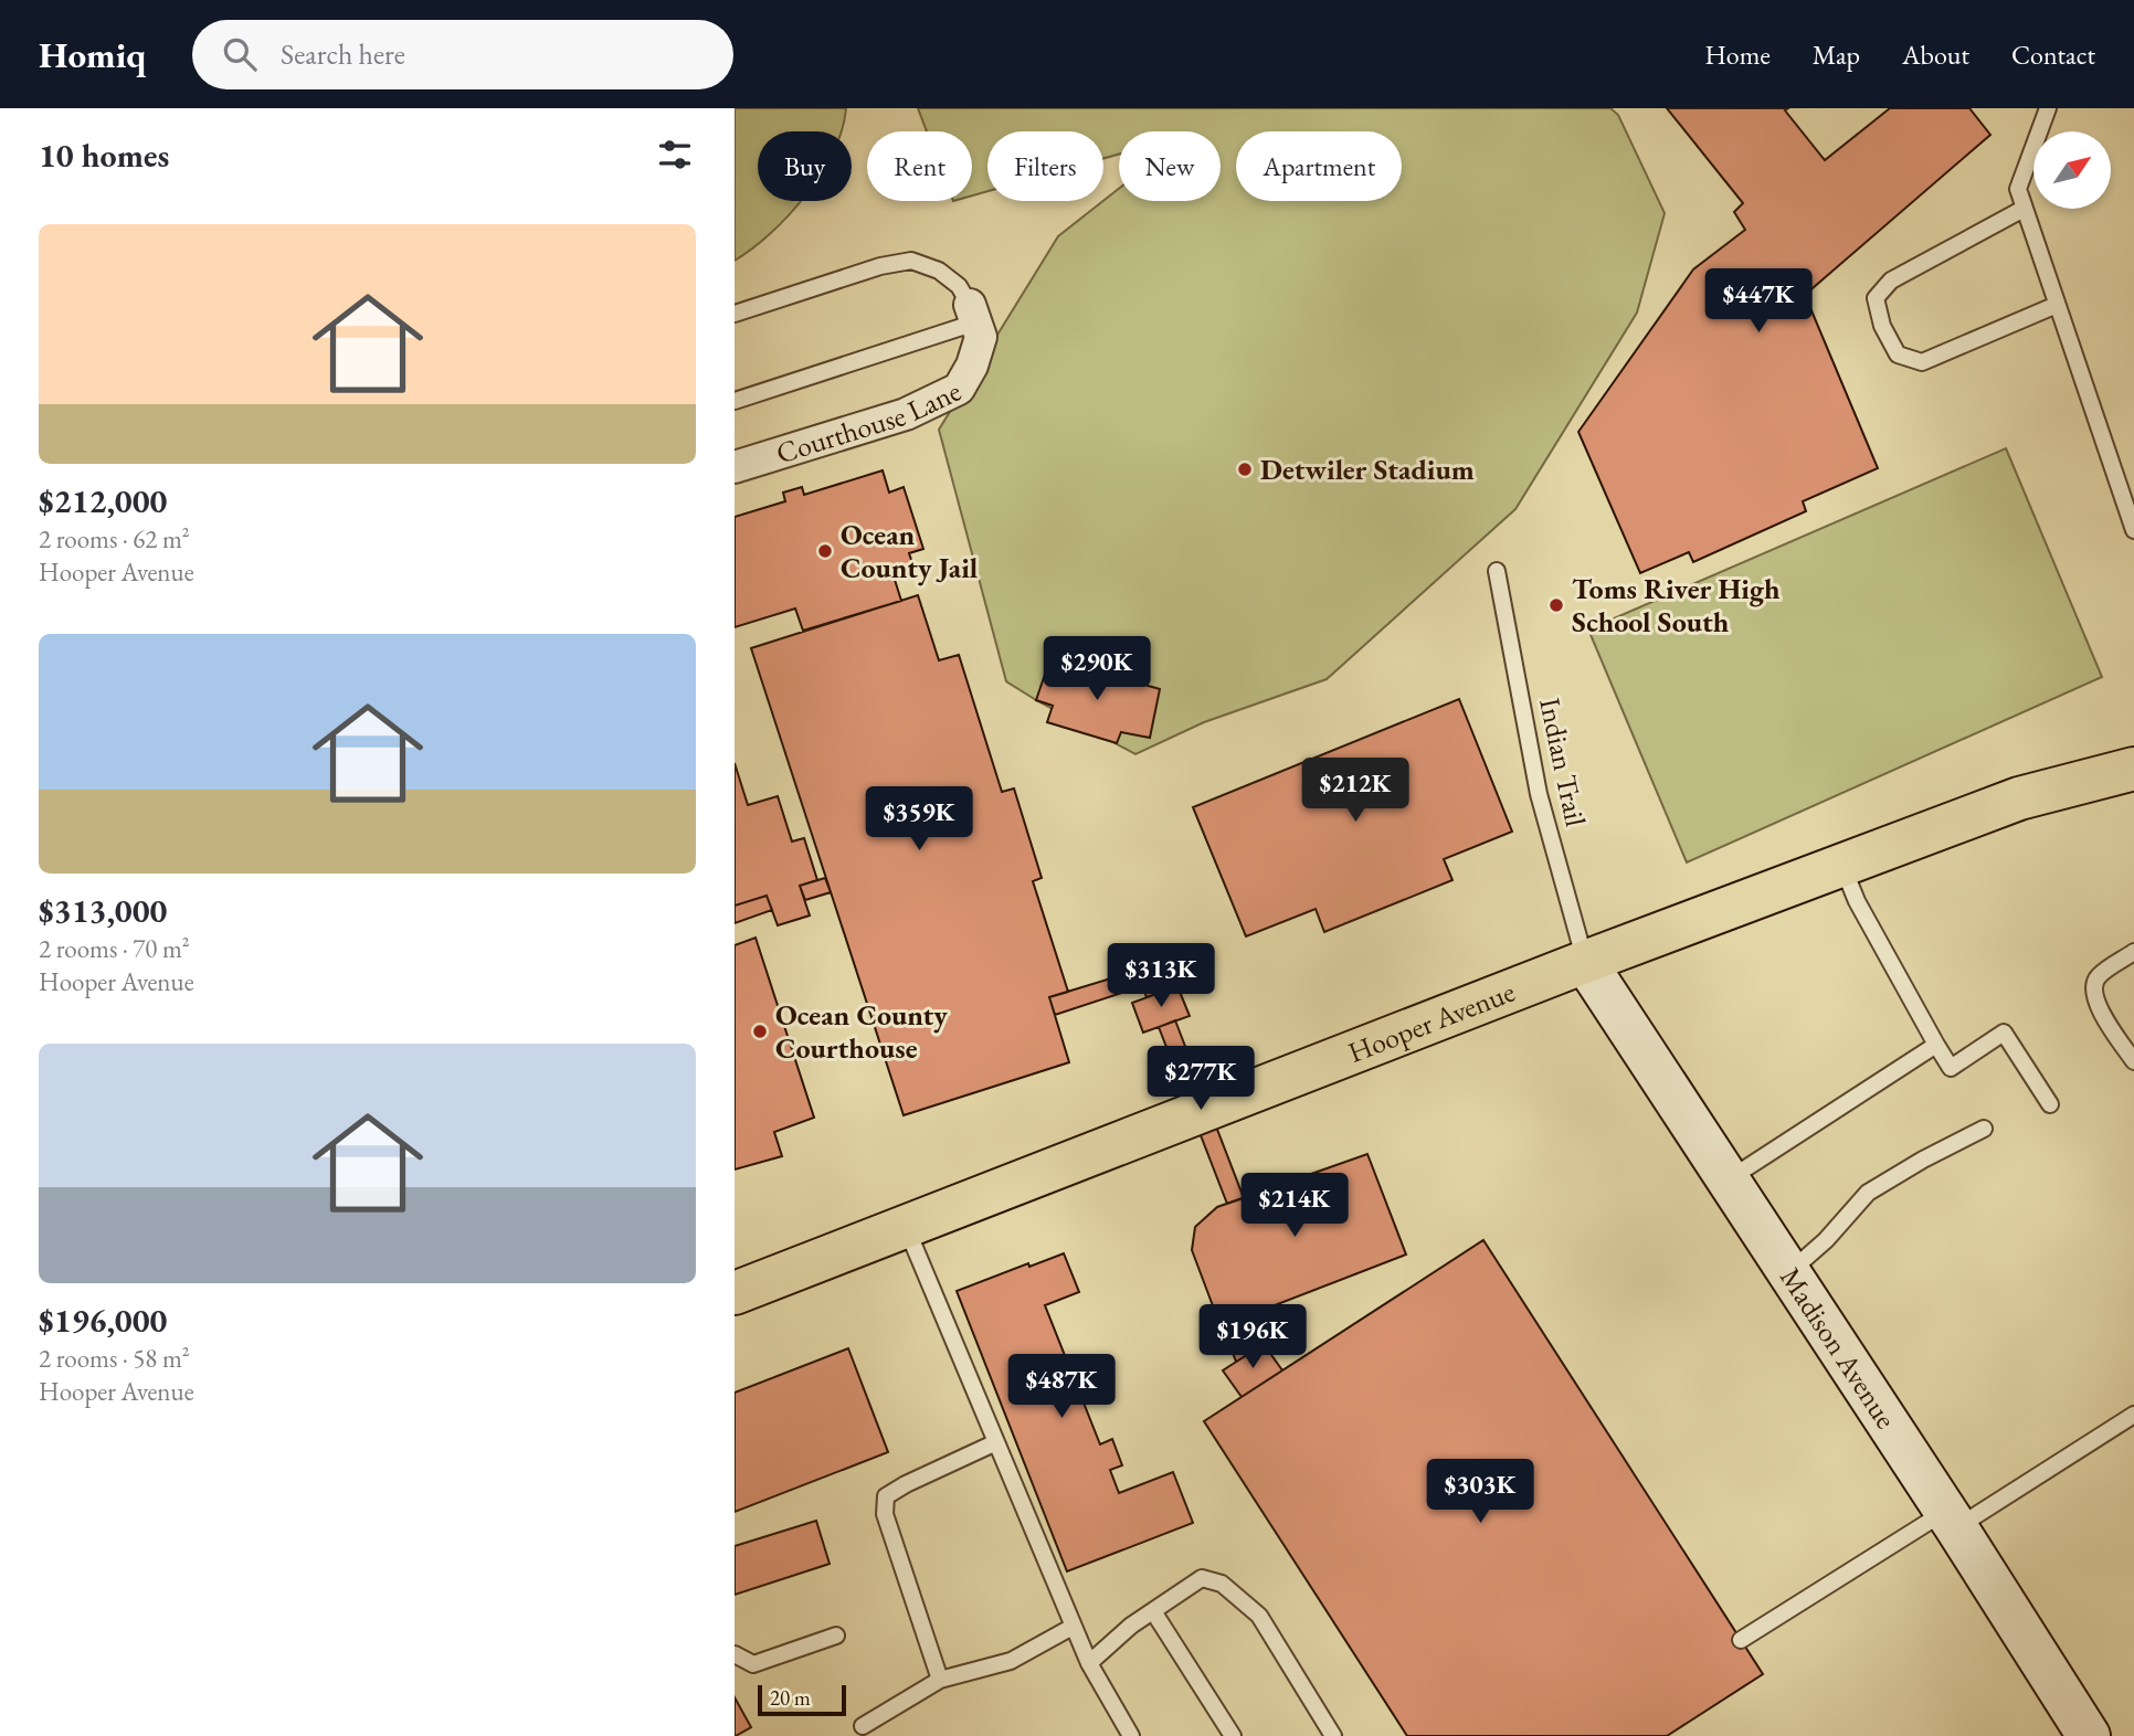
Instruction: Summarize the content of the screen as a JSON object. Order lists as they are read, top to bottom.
{
  "streets": {
    "main road": ["Hooper Avenue"],
    "street": ["Courthouse Lane", "Madison Avenue"],
    "lane": ["Indian Trail"]
  },
  "crossings": [
    ["Indian Trail", "Hooper Avenue"],
    ["Indian Trail", "Madison Avenue"],
    ["Hooper Avenue", "Madison Avenue"]
  ],
  "places": [
    "Detwiler Stadium",
    "Ocean County Jail",
    "Toms River High School South",
    "Ocean County Courthouse"
  ],
  "scale_bar": "20 m",
  "north": "top right",
  "page": {
    "header": "Homiq",
    "search": "Search here",
    "nav": [
      "Home",
      "Map",
      "About",
      "Contact"
    ],
    "heading": "10 homes",
    "chip": [
      "Buy",
      "Rent",
      "Filters",
      "New",
      "Apartment"
    ],
    "list": [
      {
        "name": "$212,000",
        "note": "2 rooms · 62 m² · Hooper Avenue"
      },
      {
        "name": "$313,000",
        "note": "2 rooms · 70 m² · Hooper Avenue"
      },
      {
        "name": "$196,000",
        "note": "2 rooms · 58 m² · Hooper Avenue"
      }
    ],
    "price": [
      "$447K",
      "$290K",
      "$212K",
      "$359K",
      "$313K",
      "$277K",
      "$214K",
      "$196K",
      "$487K",
      "$303K"
    ],
    "scale": "20 m"
  }
}
